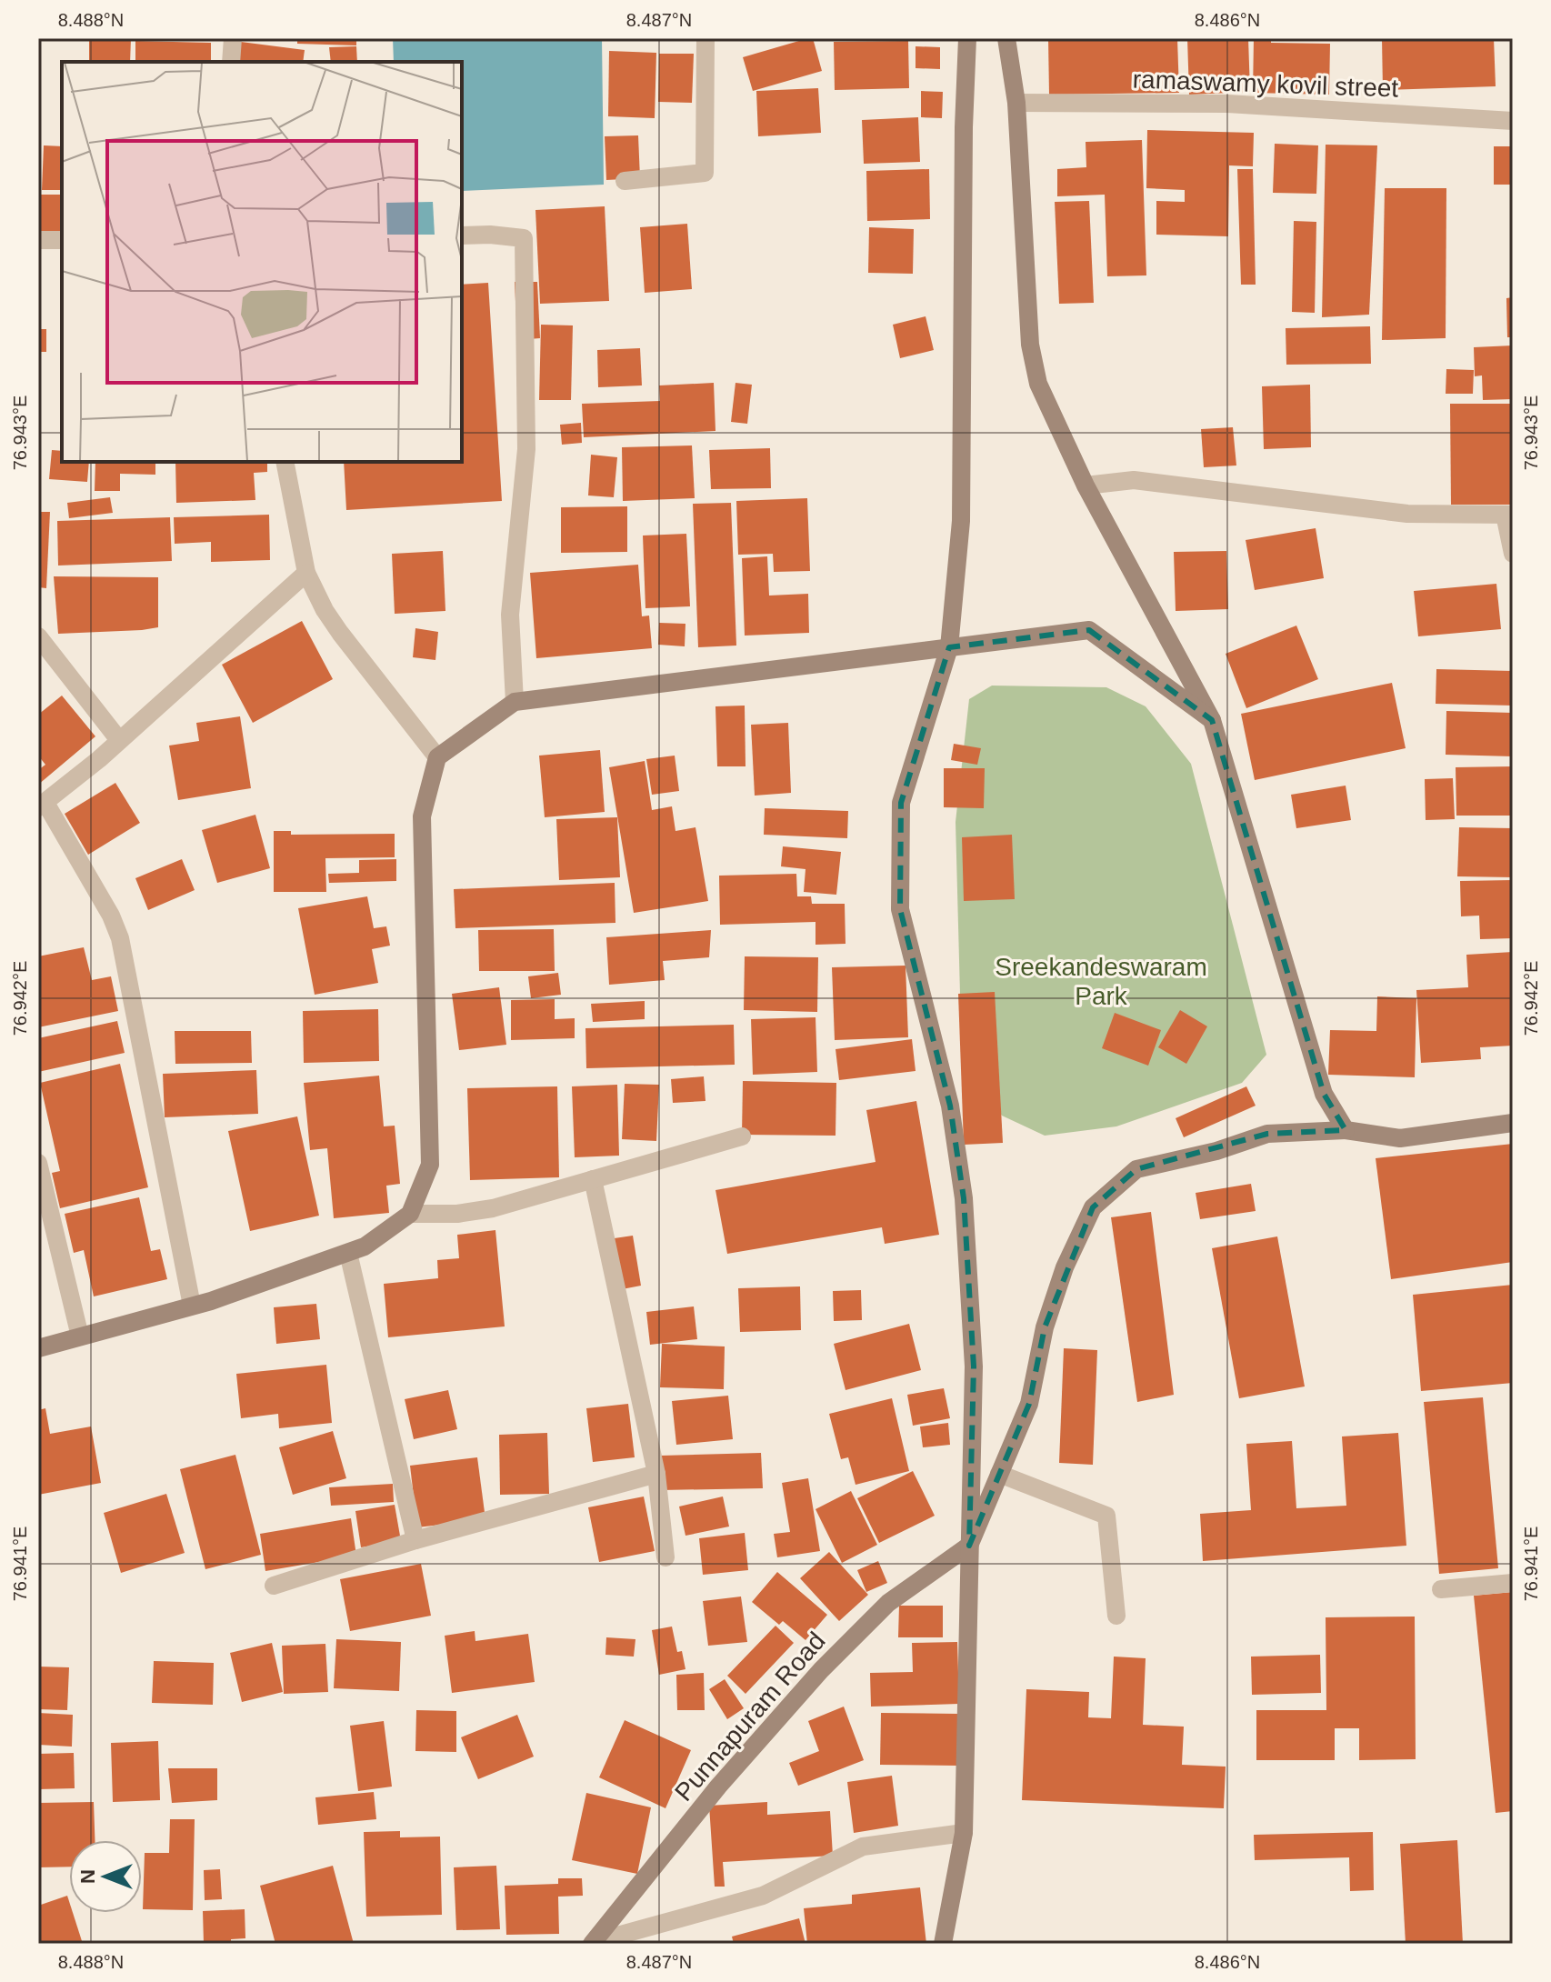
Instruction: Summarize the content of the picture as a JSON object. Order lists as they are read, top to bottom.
{
  "streets": {
    "main road": ["Punnapuram Road"],
    "street": ["ramaswamy kovil street"]
  },
  "parks": ["Sreekandeswaram Park"],
  "north": "left",
  "coordinates": [
    "8.488°N",
    "8.487°N",
    "8.486°N",
    "76.943°E",
    "76.942°E",
    "76.941°E"
  ]
}
